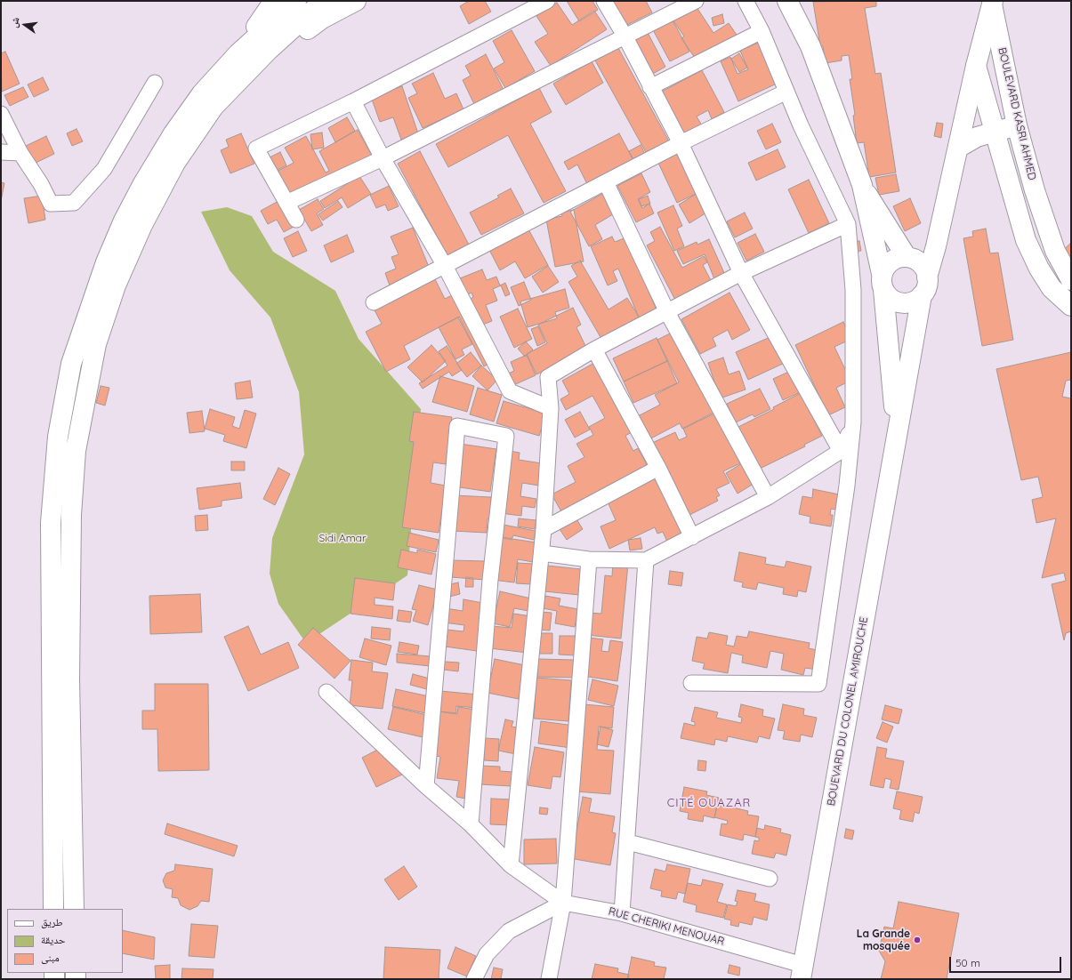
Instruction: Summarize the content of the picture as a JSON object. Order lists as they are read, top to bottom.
{
  "streets": {
    "main road": ["BOULEVARD KASRI AHMED", "BOUEVARD DU COLONEL AMIROUCHE"],
    "street": ["RUE CHERIKI MENOUAR"]
  },
  "crossings": [
    ["BOULEVARD KASRI AHMED", "BOUEVARD DU COLONEL AMIROUCHE"],
    ["BOUEVARD DU COLONEL AMIROUCHE", "RUE CHERIKI MENOUAR"]
  ],
  "districts": ["CITÉ OUAZAR"],
  "parks": ["Sidi Amar"],
  "places": ["La Grande mosquée"],
  "legend": ["طريق", "حديقة", "مبنى"],
  "scale_bar": "50 m",
  "north": "left"
}
